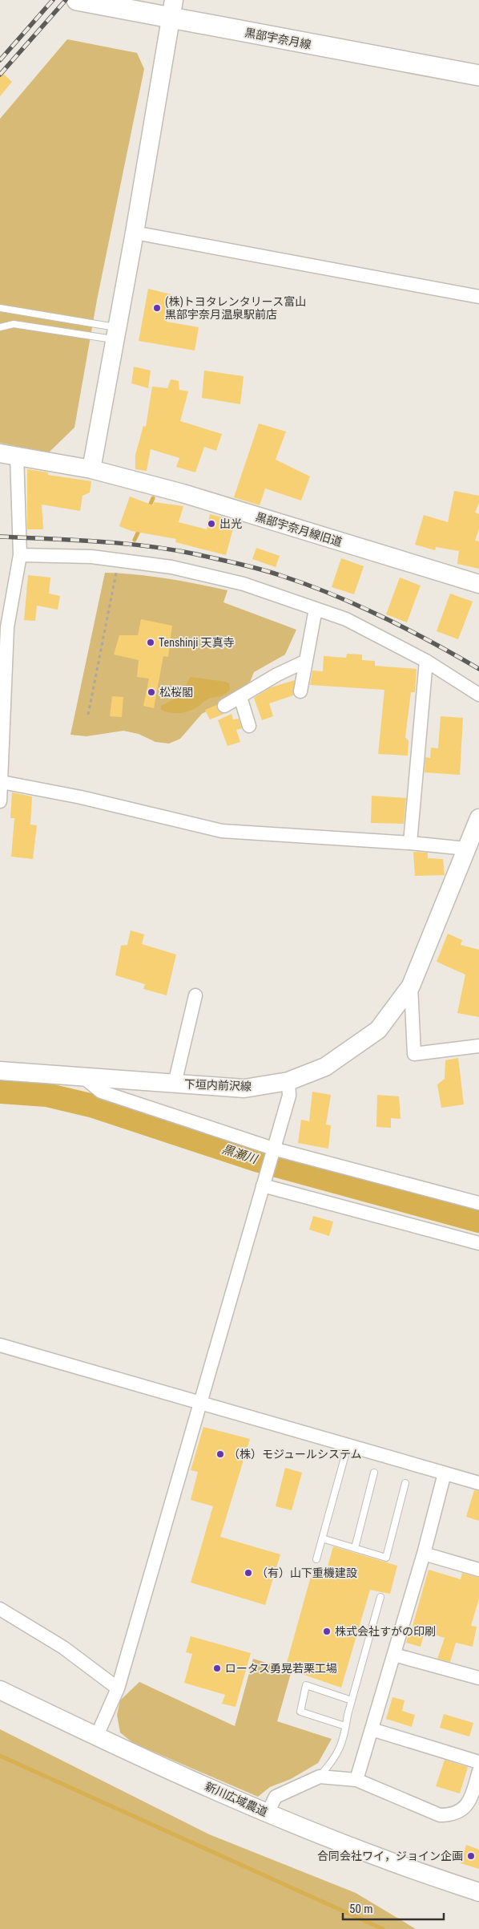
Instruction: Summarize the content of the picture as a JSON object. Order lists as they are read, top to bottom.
{
  "streets": {
    "main road": ["黒部宇奈月線"],
    "street": ["黒部宇奈月線旧道", "下垣内前沢線", "新川広域農道"]
  },
  "water": ["黒瀬川"],
  "places": [
    "(株)トヨタレンタリース富山 黒部宇奈月温泉駅前店",
    "出光",
    "Tenshinji 天真寺",
    "松桜閣",
    "（株）モジュールシステム",
    "（有）山下重機建設",
    "株式会社すがの印刷",
    "ロータス勇晃若栗工場",
    "合同会社ワイ，ジョイン企画"
  ],
  "scale_bar": "50 m"
}
